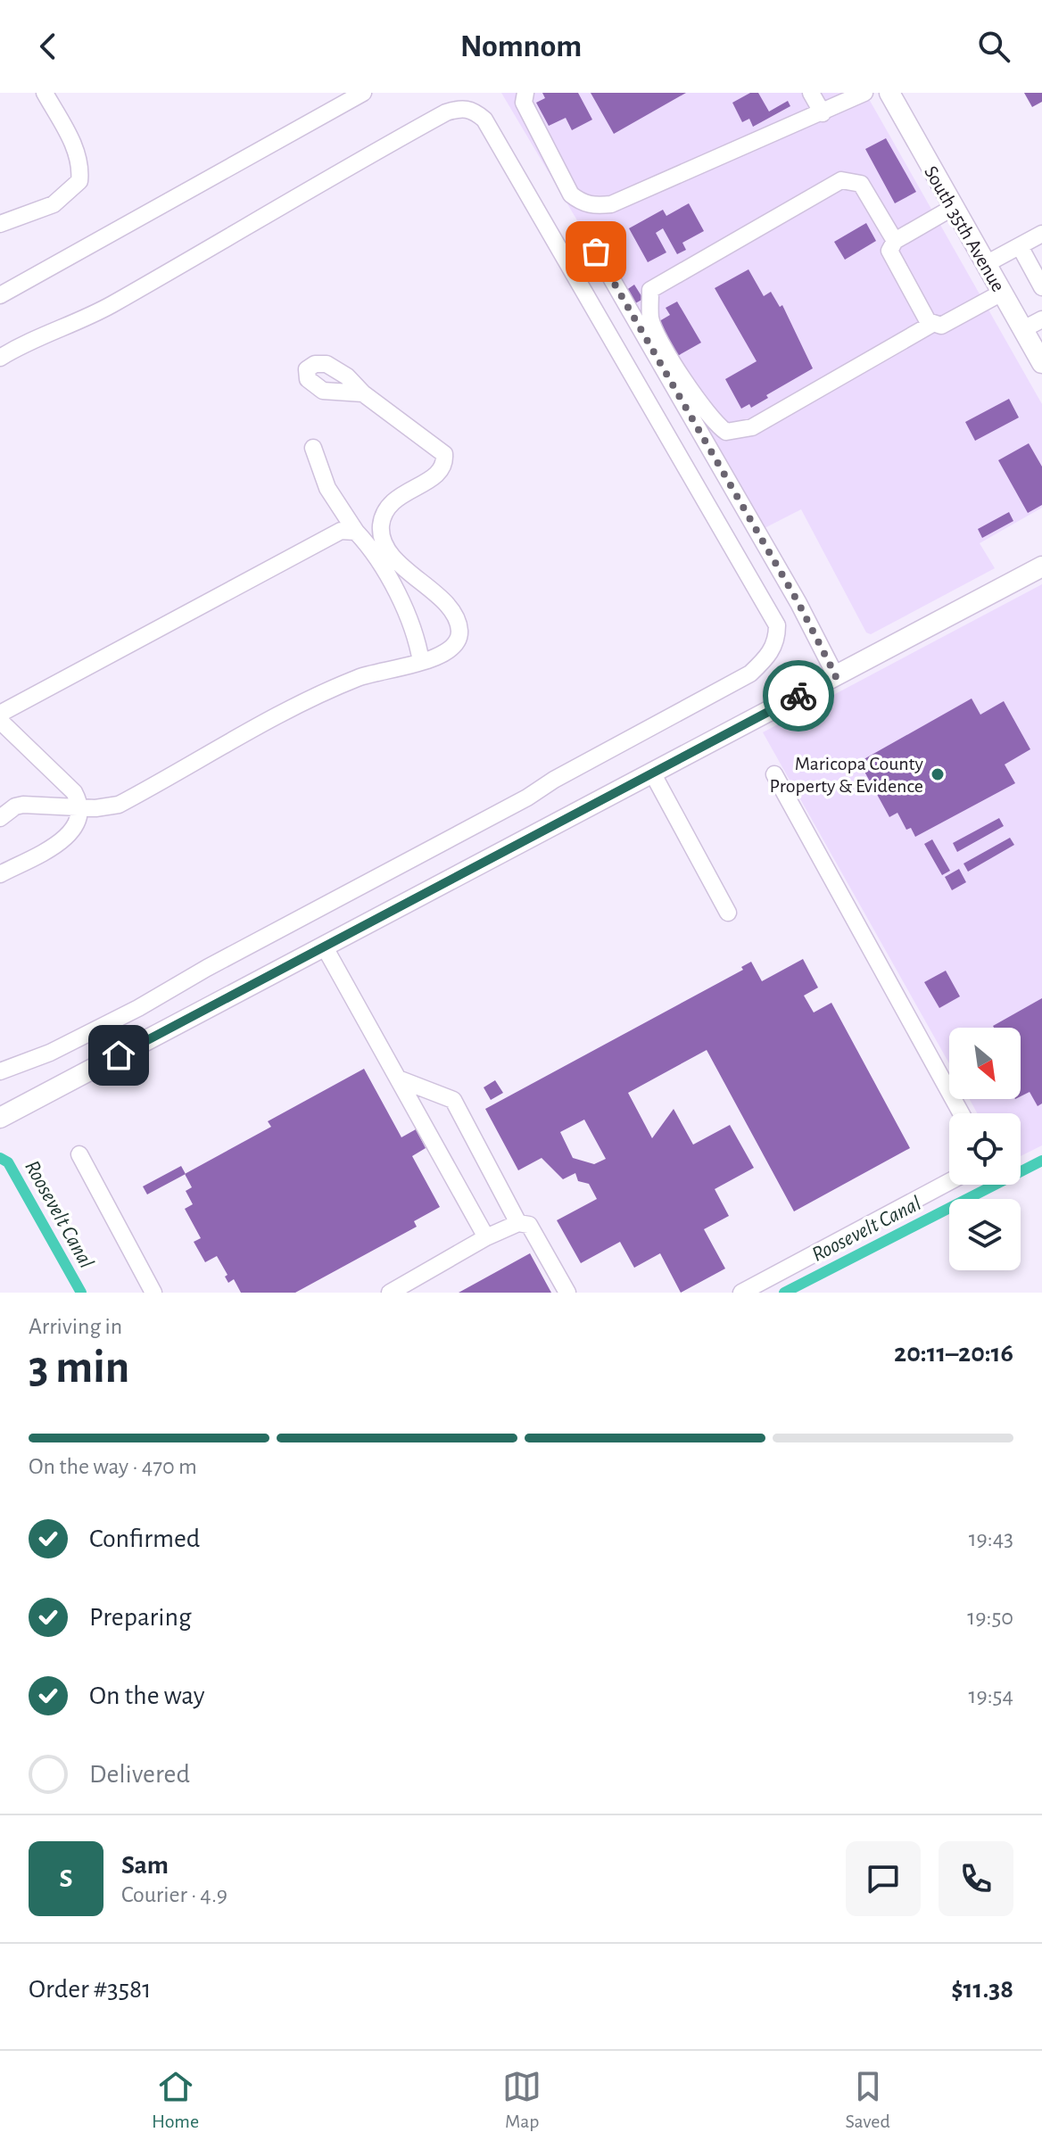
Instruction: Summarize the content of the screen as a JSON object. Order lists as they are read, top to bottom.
{
  "streets": {
    "main road": ["South 35th Avenue"]
  },
  "water": ["Roosevelt Canal"],
  "places": ["Maricopa County Property & Evidence"],
  "north": "bottom right",
  "page": {
    "header": "Nomnom",
    "heading": ["3 min", "Arriving in", "20:11–20:16"],
    "panel": [
      "Sam",
      "Courier · 4.9",
      "Order #3581",
      "$11.38"
    ],
    "bar": "On the way · 470 m",
    "list": [
      ["Confirmed", "19:43"],
      ["Preparing", "19:50"],
      ["On the way", "19:54"],
      "Delivered"
    ],
    "round": "S",
    "tabs": ["Home", "Map", "Saved"]
  }
}
